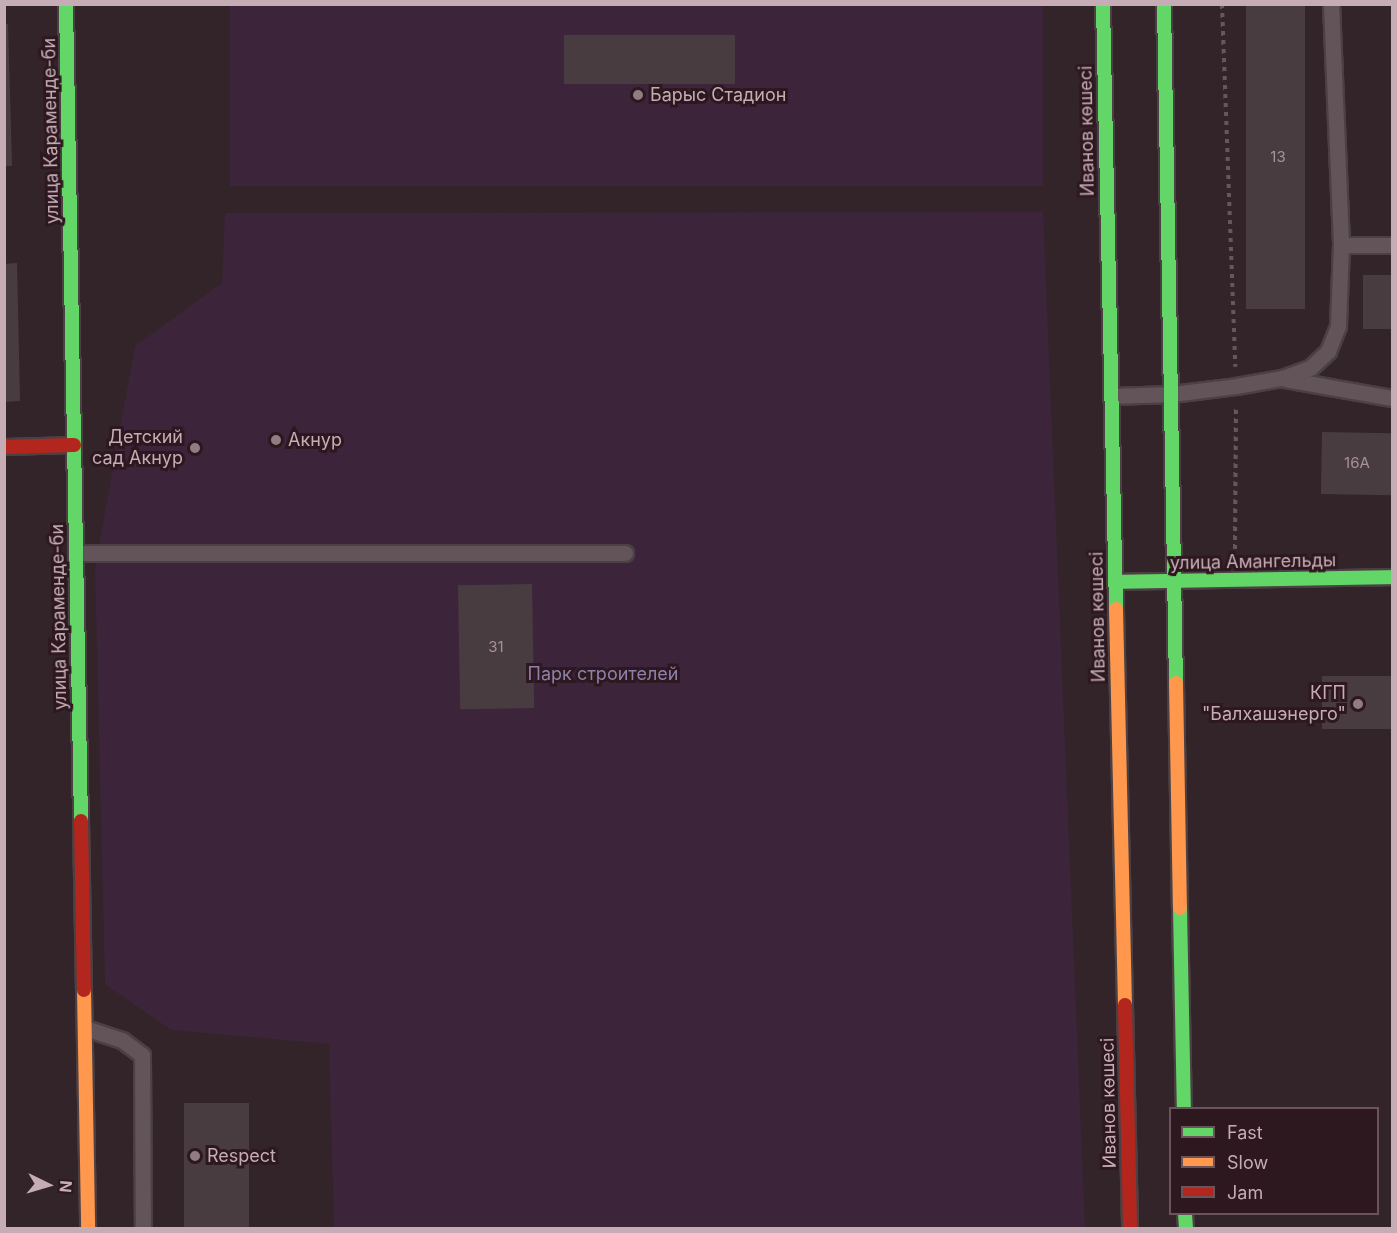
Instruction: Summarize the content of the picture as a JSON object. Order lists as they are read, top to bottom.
{
  "streets": {
    "street": ["улица Караменде-би", "Иванов көшесі", "улица Амангельды"]
  },
  "crossings": [
    ["Иванов көшесі", "улица Амангельды"]
  ],
  "parks": ["Парк строителей"],
  "places": [
    "Барыс Стадион",
    "Акнур",
    "Детский сад Акнур",
    "КГП \"Балхашэнерго\"",
    "Respect"
  ],
  "house_numbers": ["13", "16А", "31"],
  "legend": ["Fast", "Slow", "Jam"],
  "north": "right"
}
